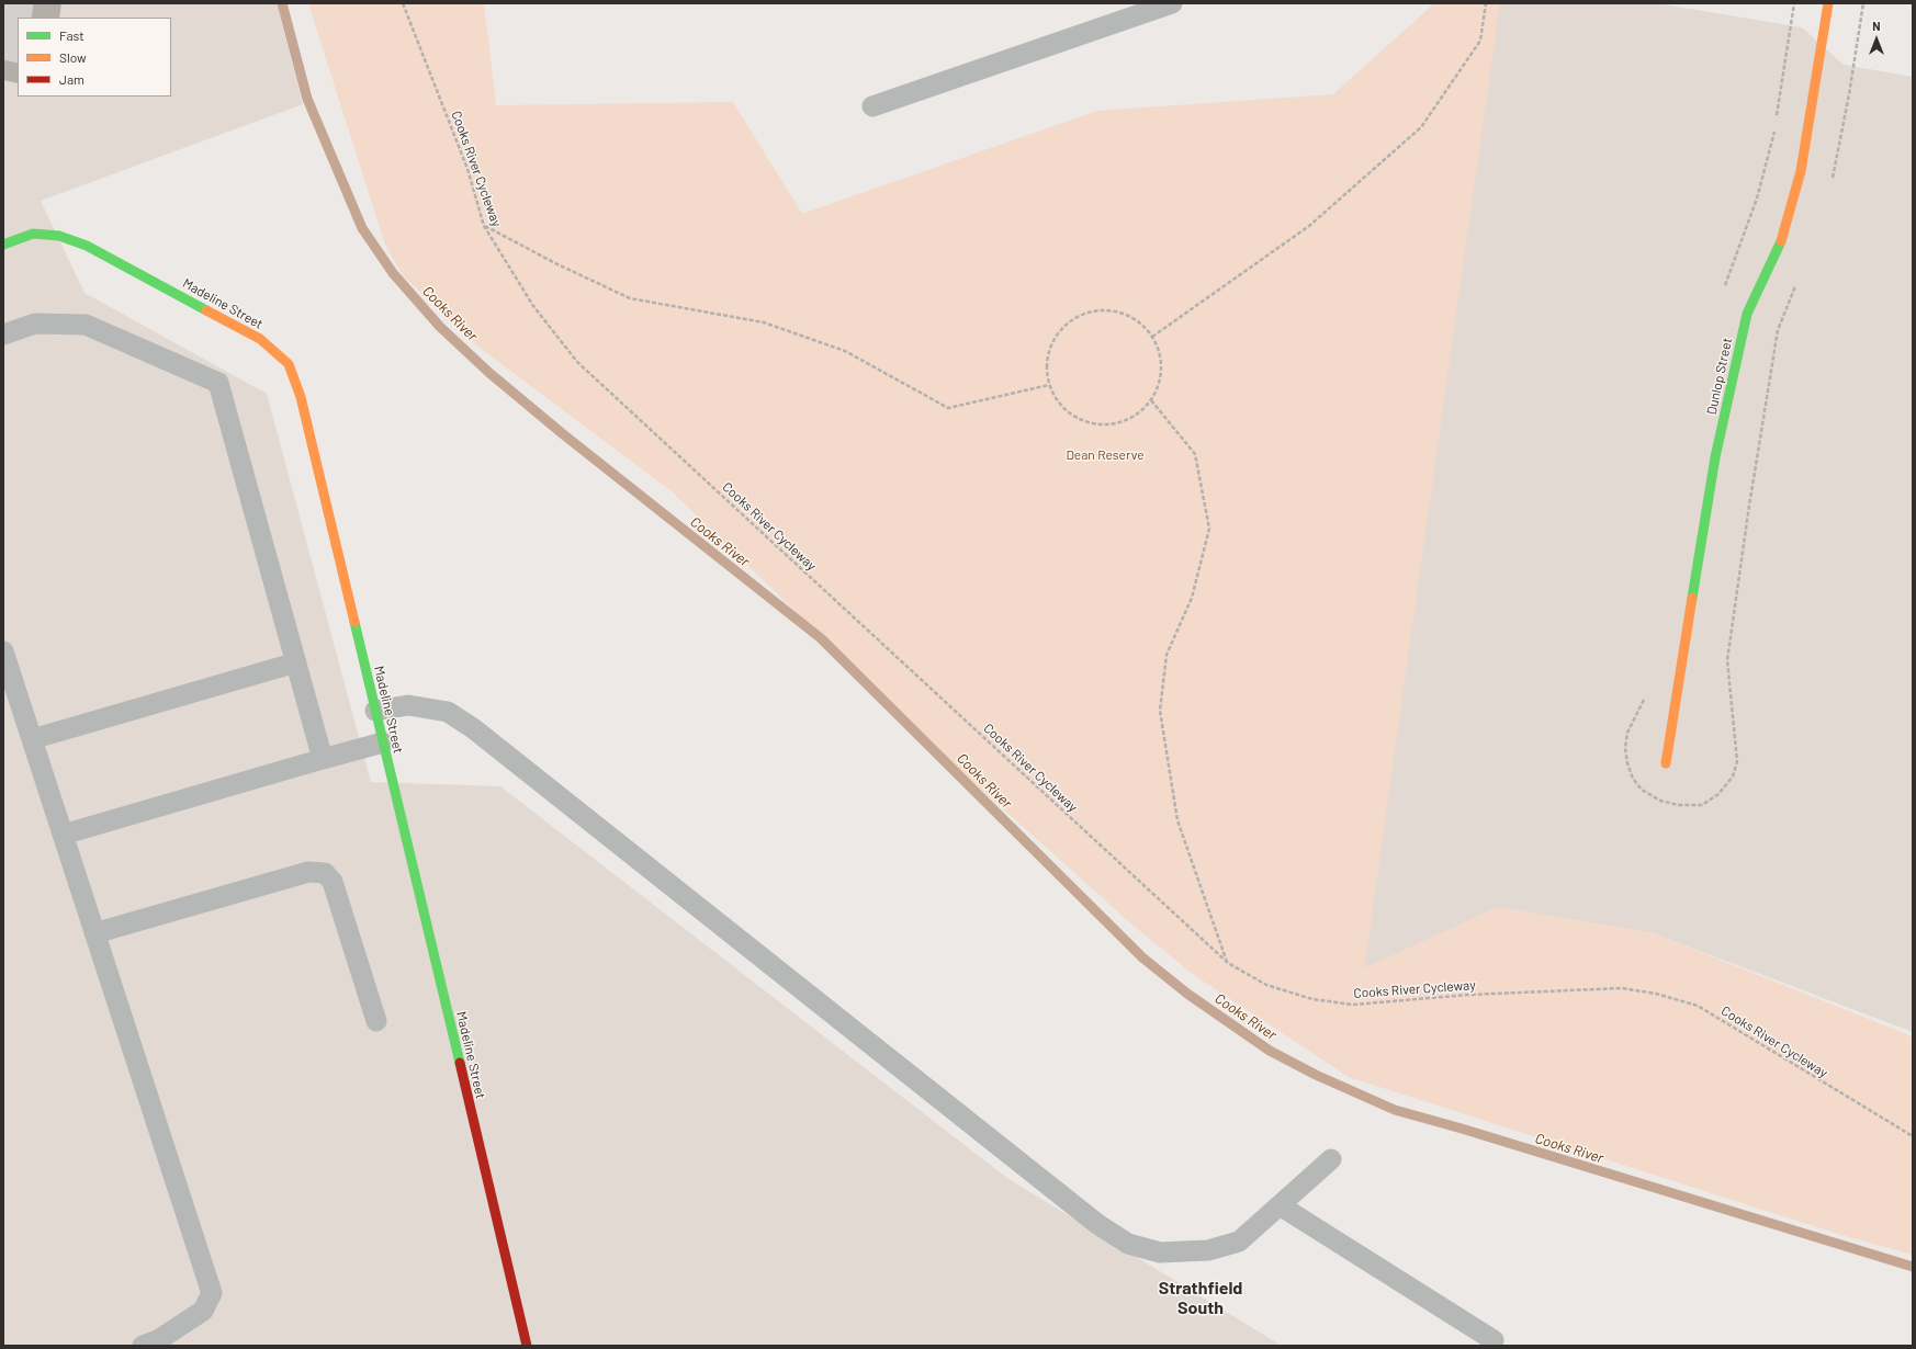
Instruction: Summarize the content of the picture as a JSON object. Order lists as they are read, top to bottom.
{
  "streets": {
    "street": ["Madeline Street", "Dunlop Street"],
    "path": ["Cooks River Cycleway"]
  },
  "districts": ["Strathfield South"],
  "water": ["Cooks River"],
  "parks": ["Dean Reserve"],
  "legend": ["Fast", "Slow", "Jam"],
  "north": "top"
}
